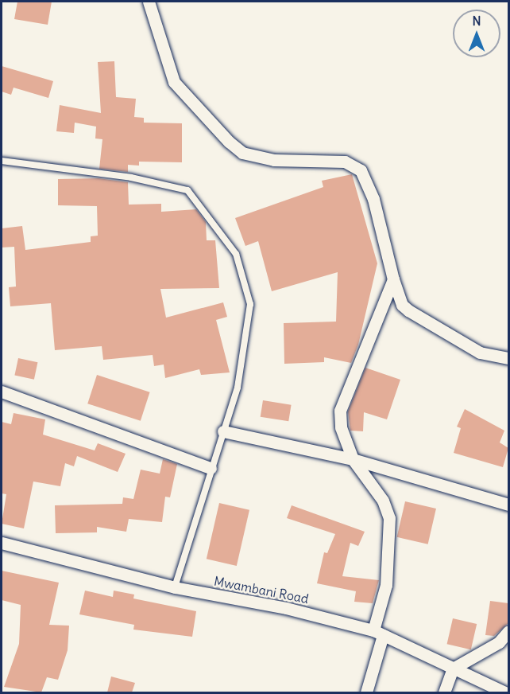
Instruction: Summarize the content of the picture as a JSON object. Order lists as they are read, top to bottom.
{
  "streets": {
    "street": ["Mwambani Road"]
  },
  "north": "top"
}
